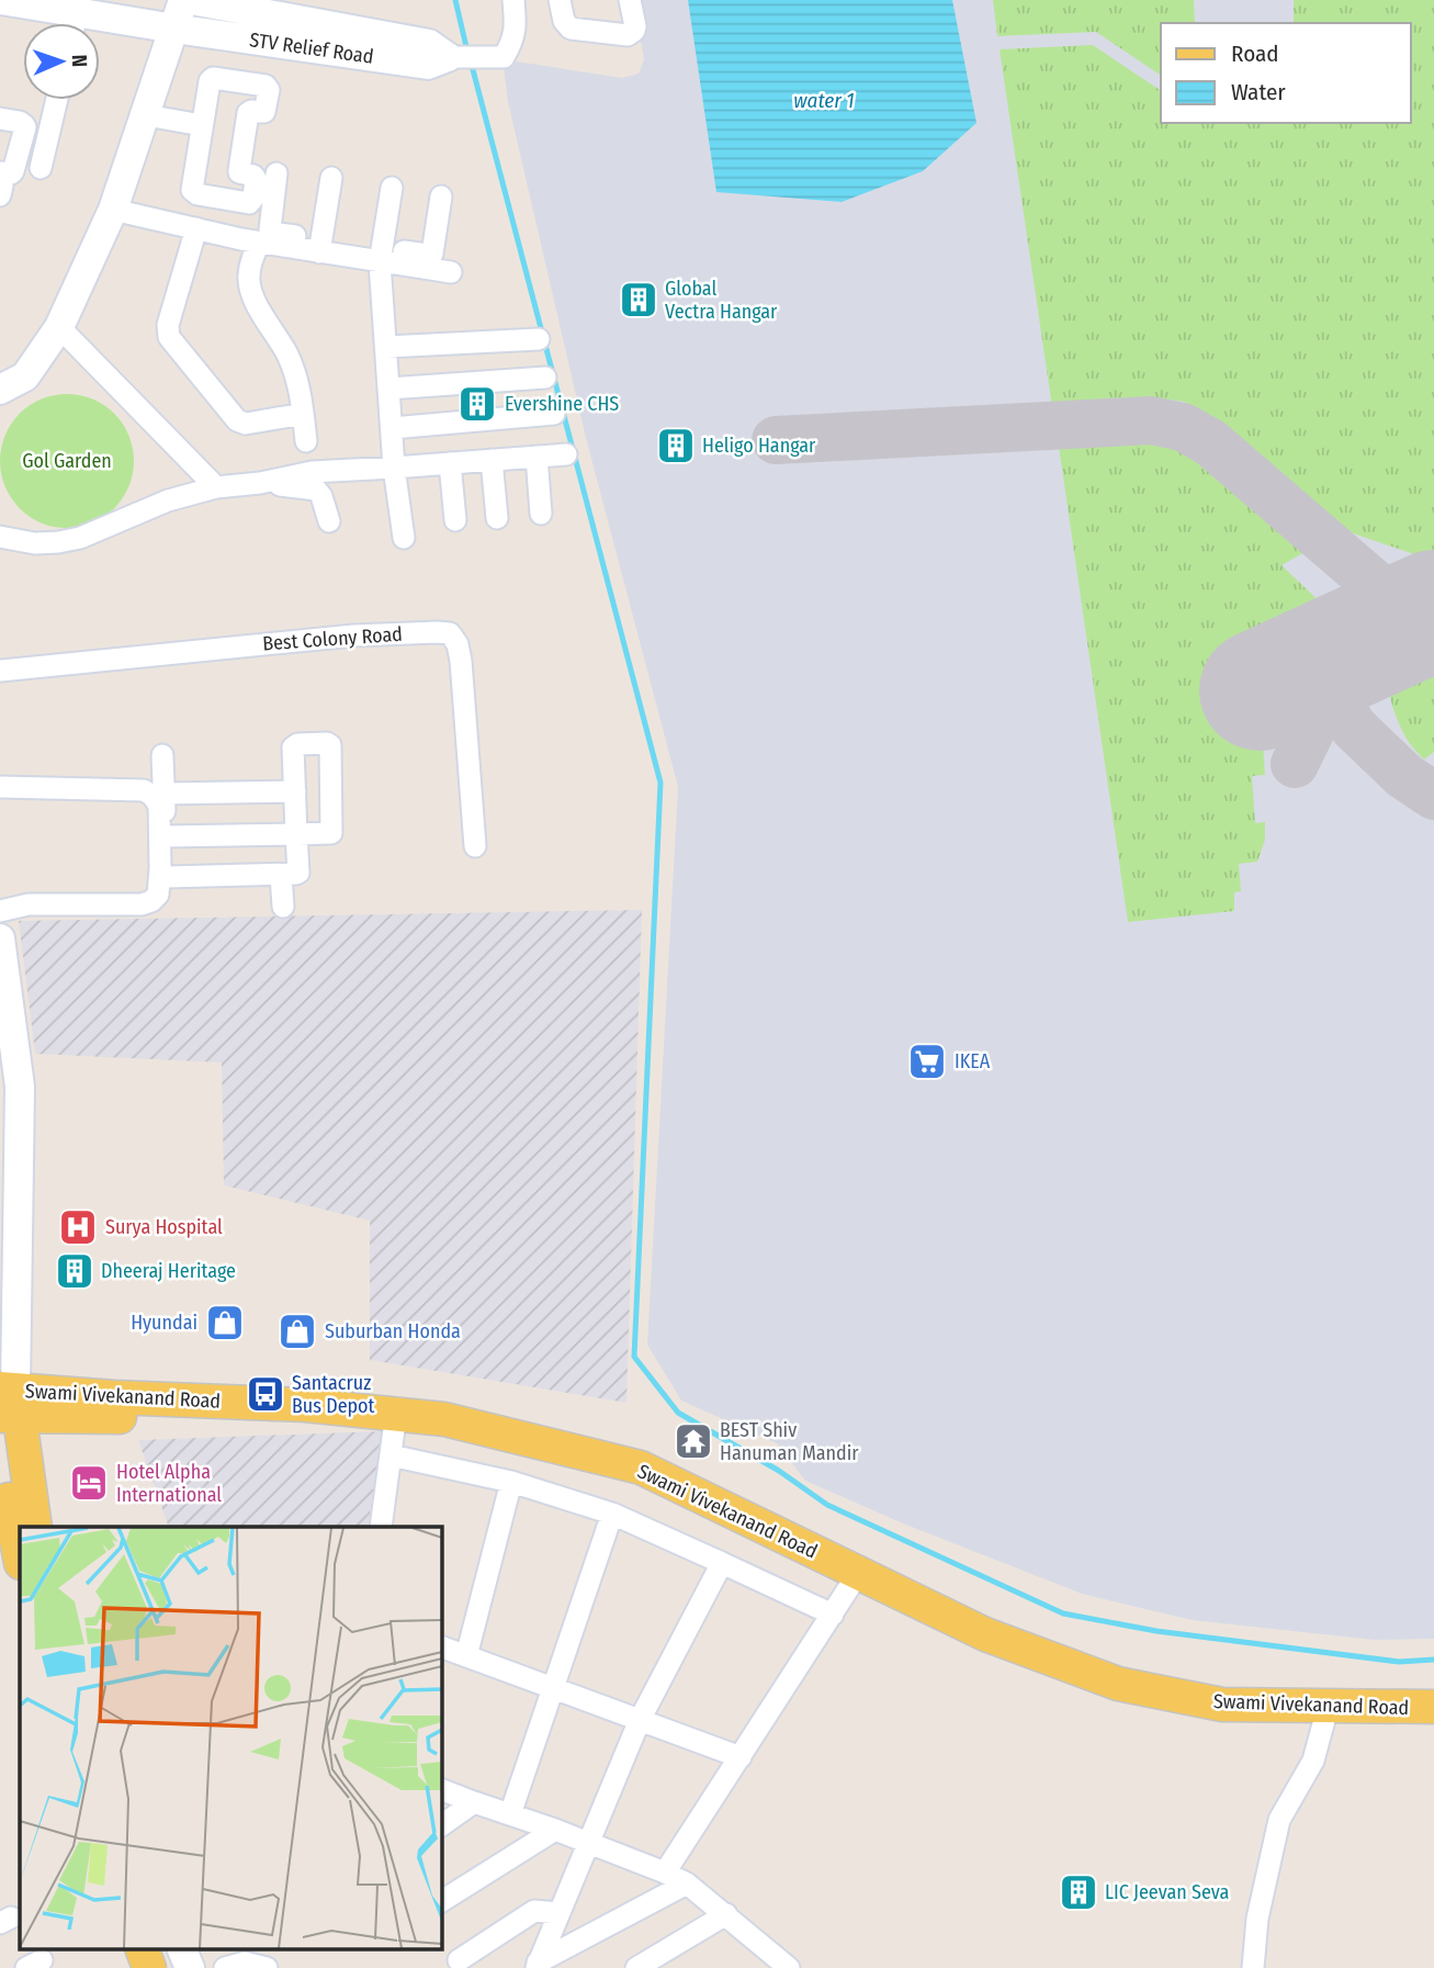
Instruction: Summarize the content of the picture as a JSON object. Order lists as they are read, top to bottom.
{
  "streets": {
    "main road": ["Swami Vivekanand Road"],
    "street": ["STV Relief Road", "Best Colony Road"]
  },
  "water": ["water 1"],
  "parks": ["Gol Garden"],
  "places": {
    "building": [
      "Global Vectra Hangar",
      "Evershine CHS",
      "Heligo Hangar",
      "Dheeraj Heritage",
      "LIC Jeevan Seva"
    ],
    "supermarket": ["IKEA"],
    "hospital": ["Surya Hospital"],
    "shop": ["Hyundai", "Suburban Honda"],
    "bus stop": ["Santacruz Bus Depot"],
    "temple": ["BEST Shiv Hanuman Mandir"],
    "hotel": ["Hotel Alpha International"]
  },
  "legend": ["Road", "Water"],
  "north": "right"
}
